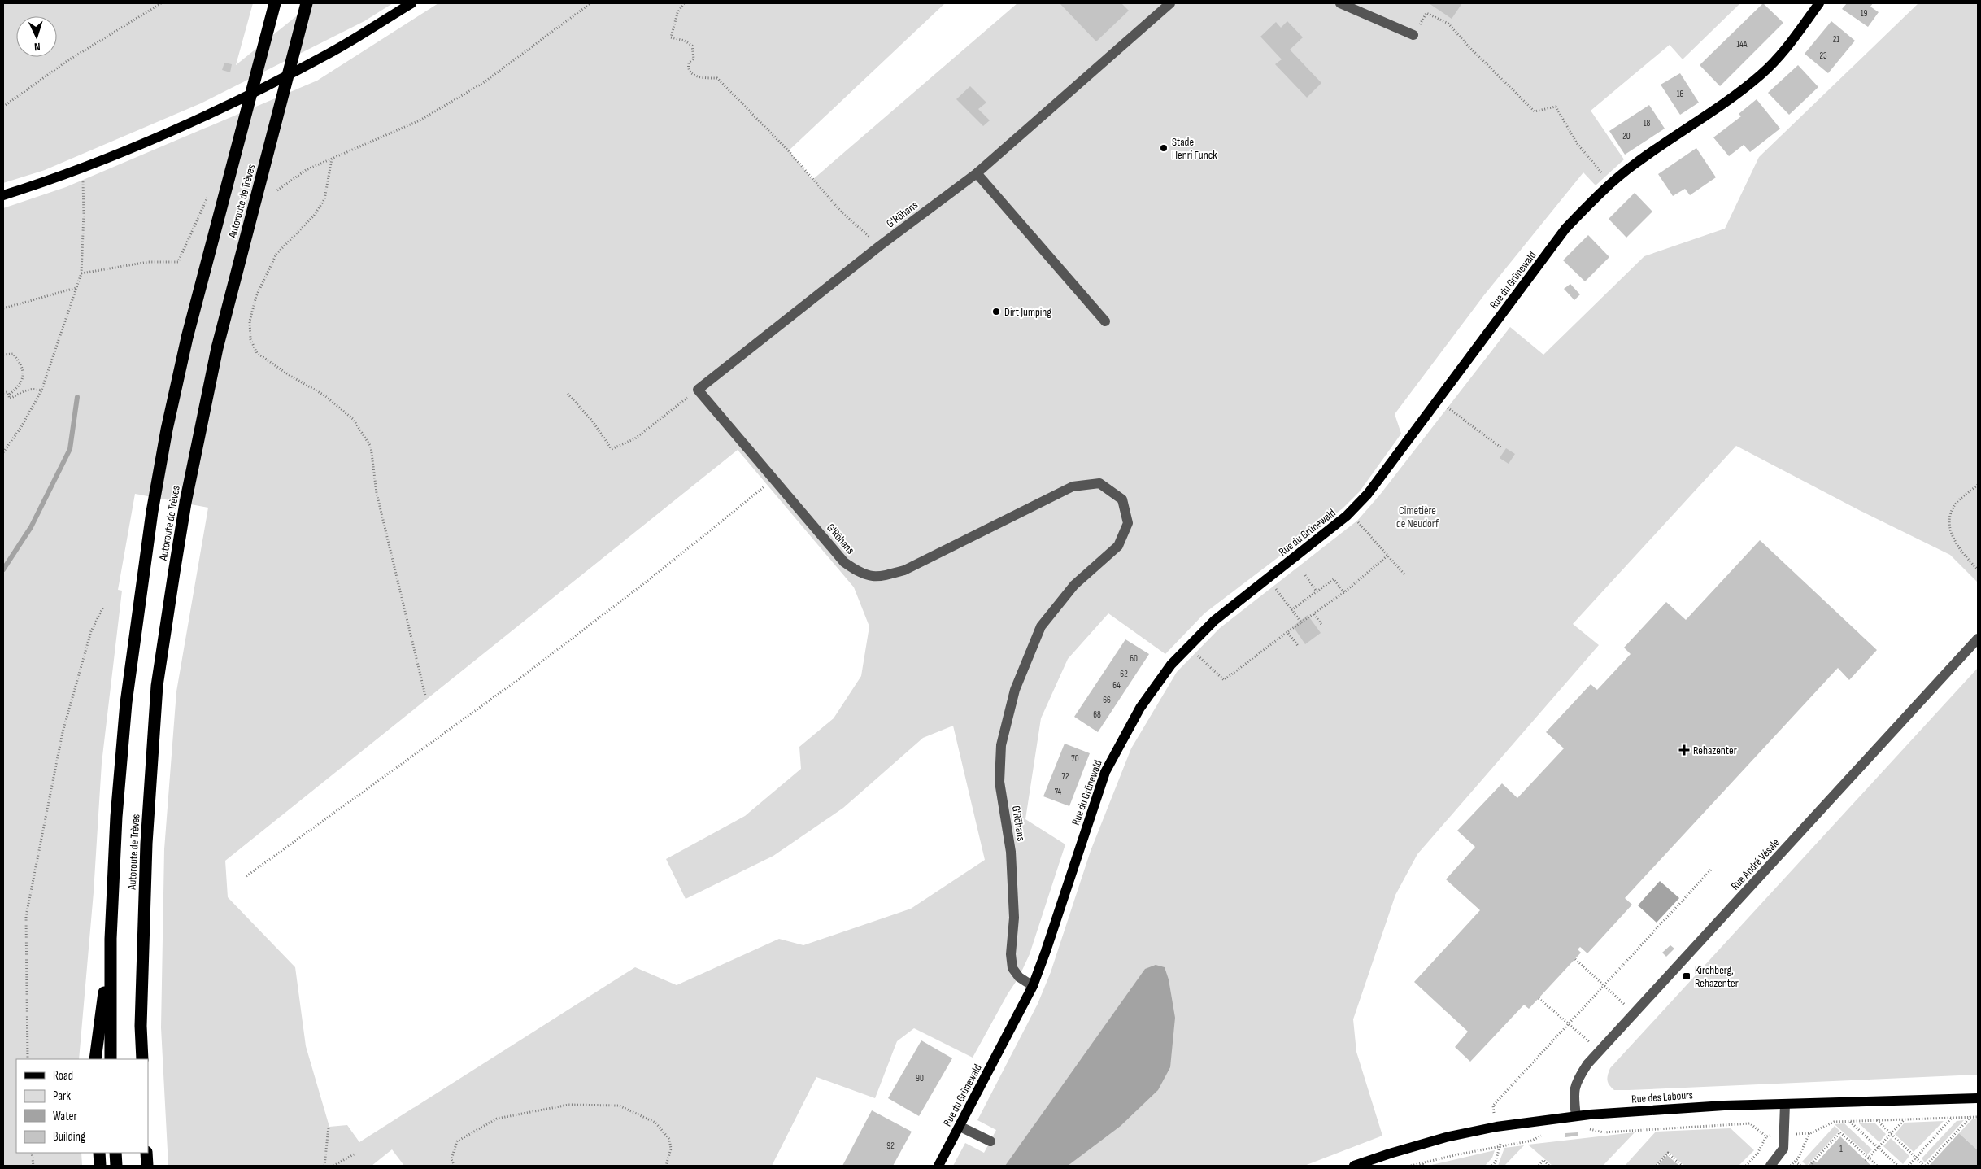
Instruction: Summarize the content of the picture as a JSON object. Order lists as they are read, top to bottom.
{
  "streets": {
    "highway": ["Autoroute de Trèves"],
    "main road": ["Rue du Grünewald", "Rue des Labours"],
    "street": ["G'Röhans", "Rue André Vésale"]
  },
  "crossings": [
    ["G'Röhans", "Rue du Grünewald"],
    ["Rue André Vésale", "Rue des Labours"]
  ],
  "parks": ["Cimetière de Neudorf"],
  "places": {
    "other": ["Stade Henri Funck", "Dirt Jumping"],
    "health": ["Rehazenter"],
    "transit": ["Kirchberg, Rehazenter"]
  },
  "house_numbers": [
    "19",
    "21",
    "14A",
    "23",
    "16",
    "18",
    "20",
    "60",
    "62",
    "64",
    "66",
    "68",
    "70",
    "72",
    "74",
    "90",
    "92",
    "1"
  ],
  "legend": [
    "Road",
    "Park",
    "Water",
    "Building"
  ],
  "north": "bottom"
}
